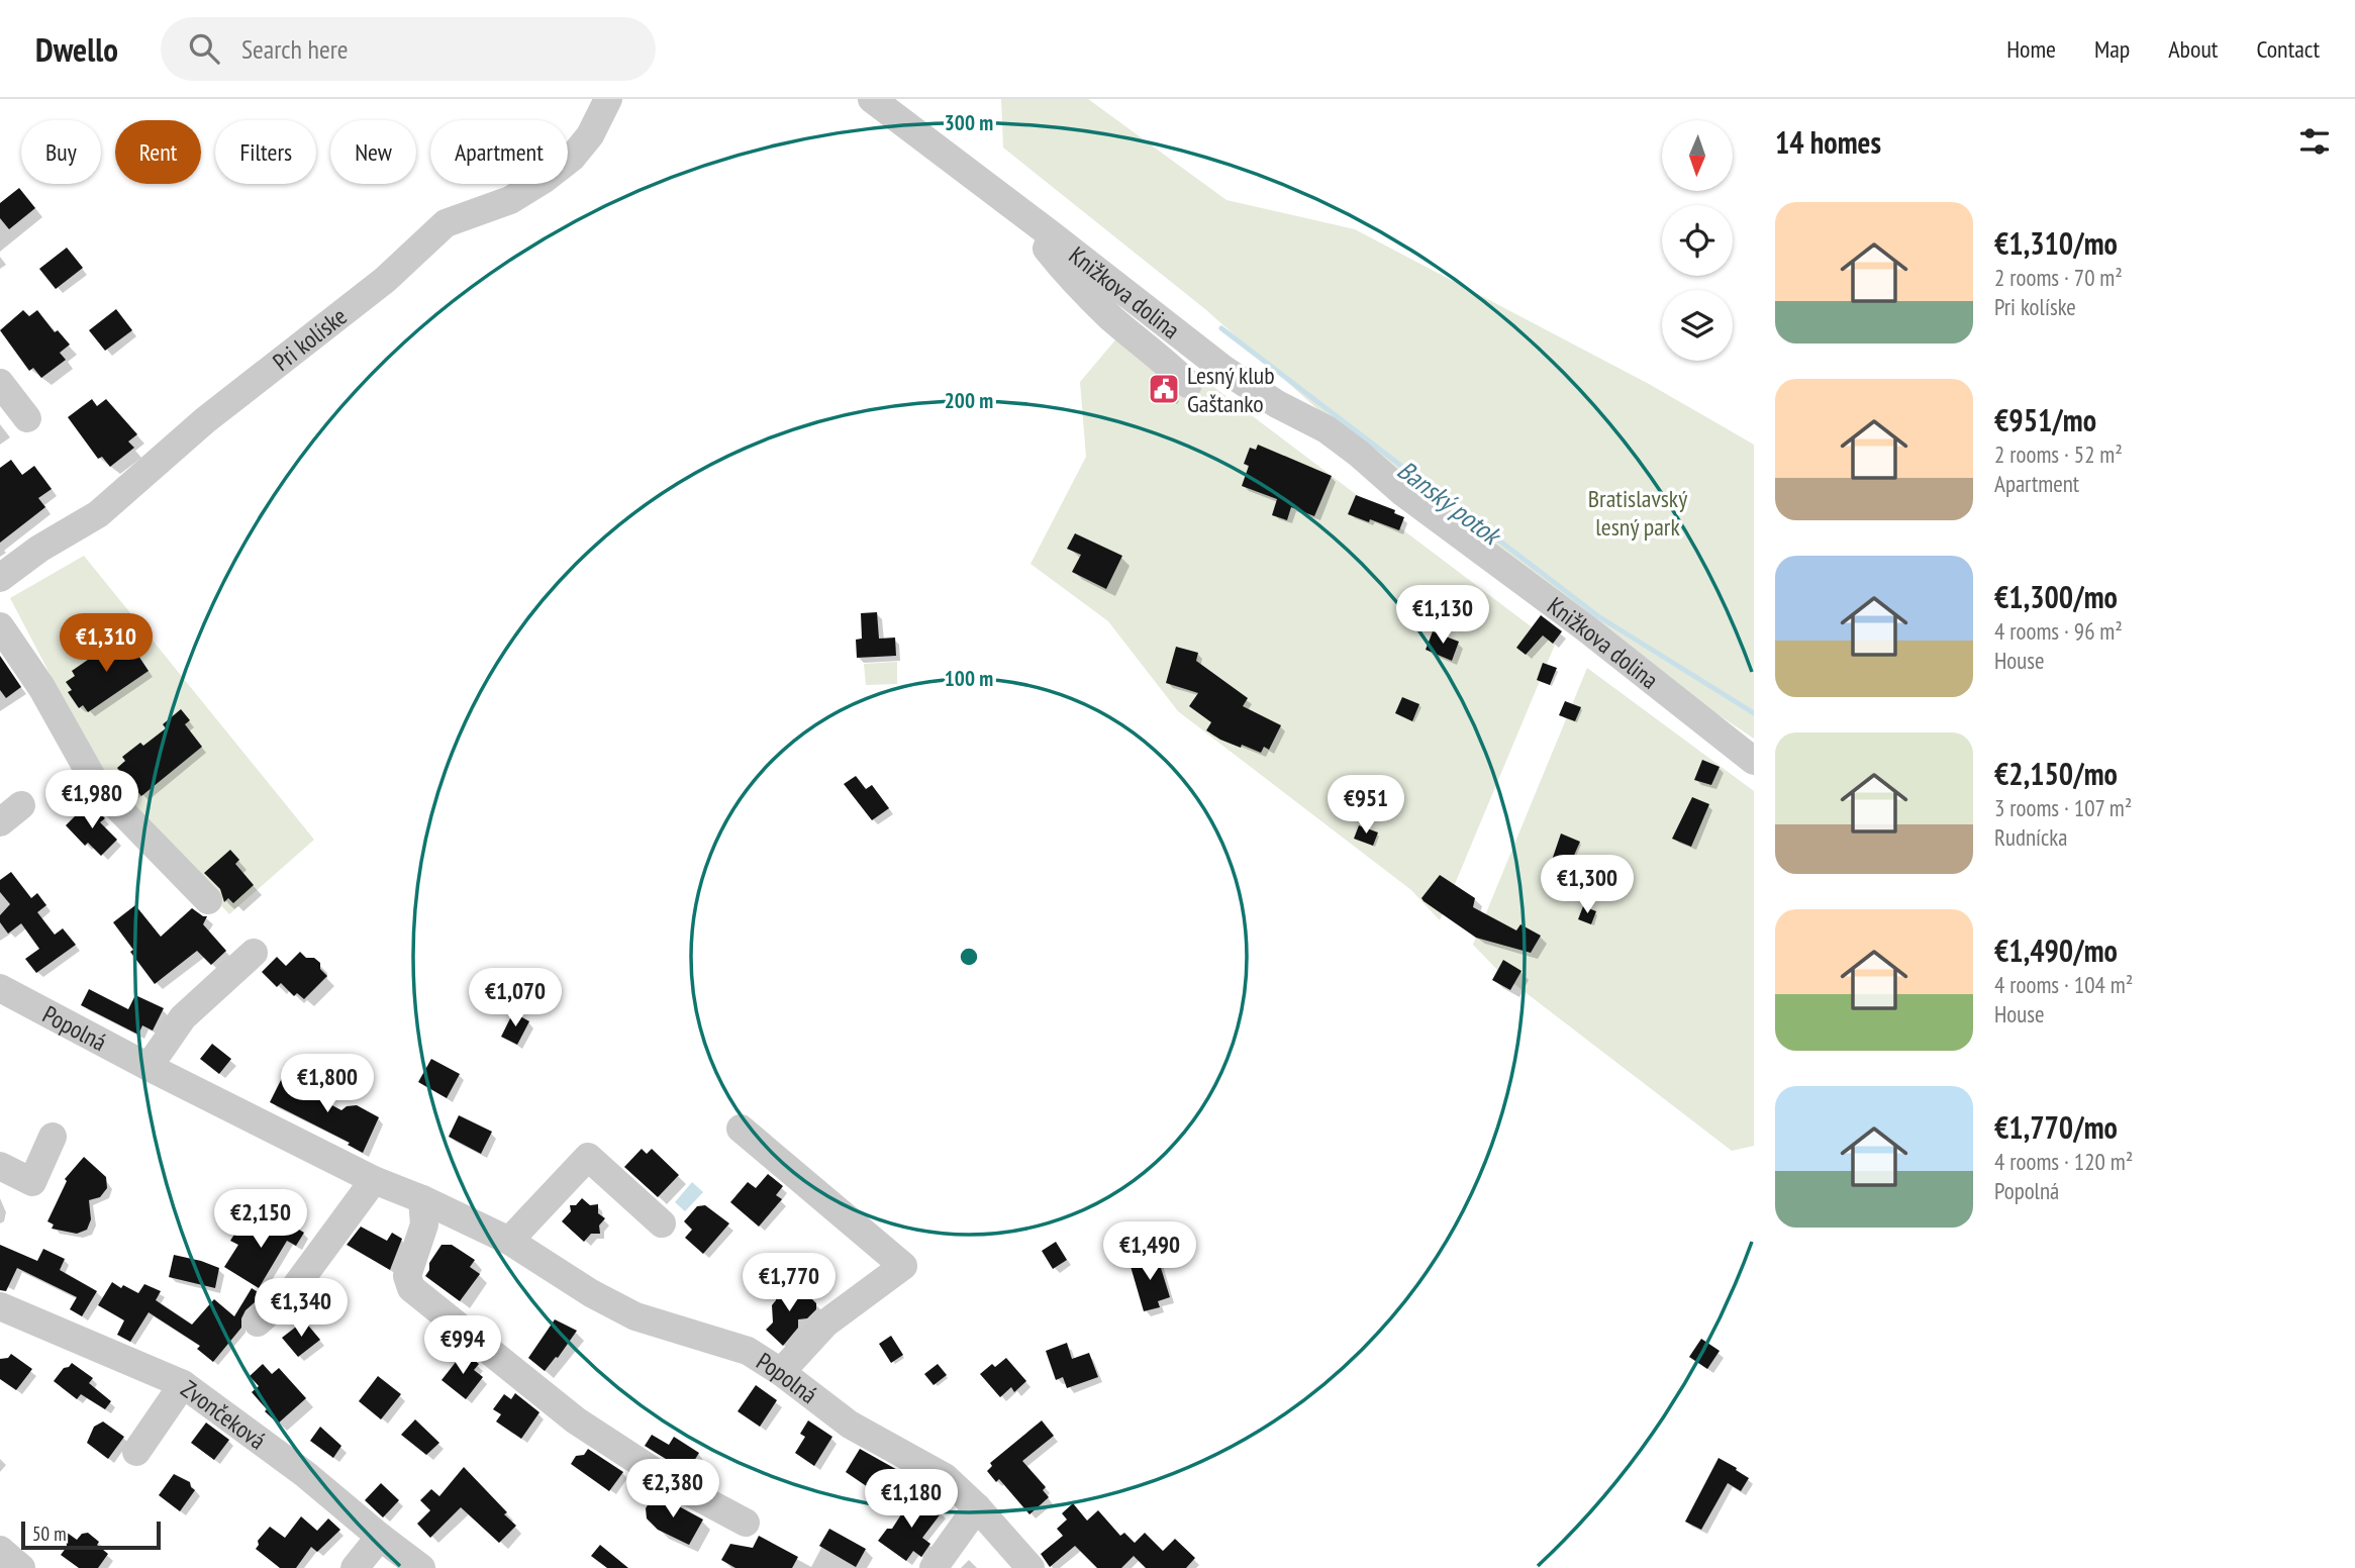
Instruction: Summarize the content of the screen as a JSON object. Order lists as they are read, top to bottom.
{
  "streets": {
    "street": [
      "Knižkova dolina",
      "Pri kolíske",
      "Popolná",
      "Zvončeková"
    ]
  },
  "water": ["Banský potok"],
  "parks": ["Bratislavský lesný park"],
  "places": {
    "public building": ["Lesný klub Gaštanko"]
  },
  "scale_bar": "50 m",
  "north": "bottom",
  "page": {
    "header": "Dwello",
    "search": "Search here",
    "nav": [
      "Home",
      "Map",
      "About",
      "Contact"
    ],
    "heading": "14 homes",
    "chip": [
      "Buy",
      "Rent",
      "Filters",
      "New",
      "Apartment"
    ],
    "list": [
      {
        "name": "€1,310/mo",
        "note": "2 rooms · 70 m² · Pri kolíske"
      },
      {
        "name": "€951/mo",
        "note": "2 rooms · 52 m² · Apartment"
      },
      {
        "name": "€1,300/mo",
        "note": "4 rooms · 96 m² · House"
      },
      {
        "name": "€2,150/mo",
        "note": "3 rooms · 107 m² · Rudnícka"
      },
      {
        "name": "€1,490/mo",
        "note": "4 rooms · 104 m² · House"
      },
      {
        "name": "€1,770/mo",
        "note": "4 rooms · 120 m² · Popolná"
      }
    ],
    "price": [
      "€1,130",
      "€1,310",
      "€1,980",
      "€951",
      "€1,300",
      "€1,070",
      "€1,800",
      "€2,150",
      "€1,490",
      "€1,770",
      "€1,340",
      "€994",
      "€2,380",
      "€1,180"
    ],
    "scale": "50 m"
  },
  "rings": ["300 m", "200 m", "100 m"]
}
